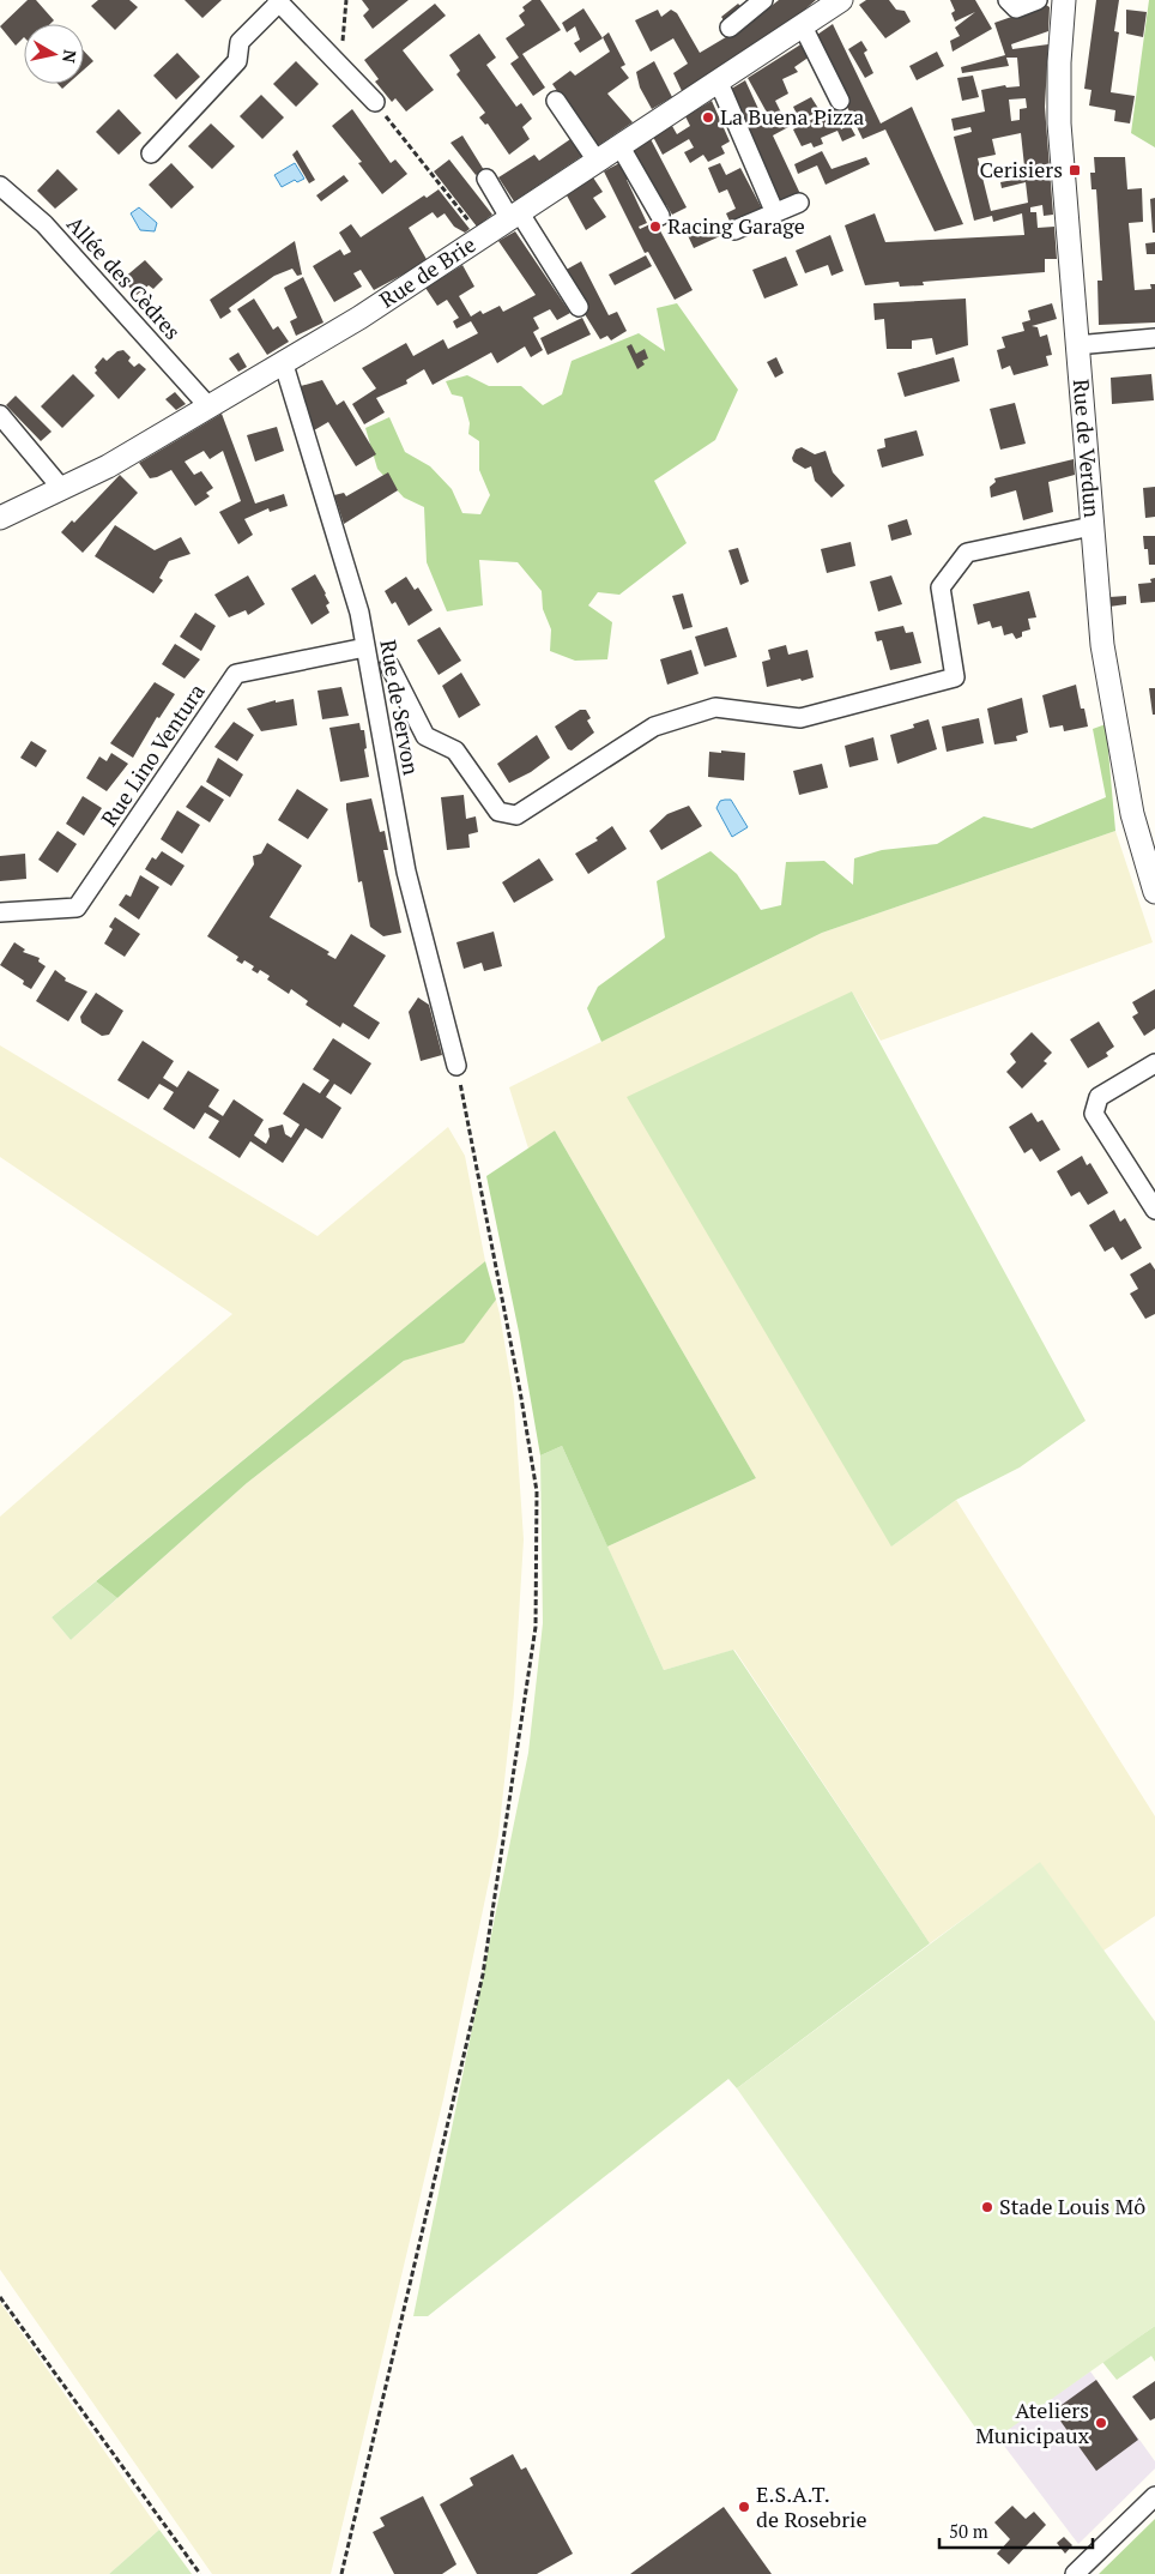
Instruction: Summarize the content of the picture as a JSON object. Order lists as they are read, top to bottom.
{
  "streets": {
    "street": [
      "Rue de Brie",
      "Allée des Cèdres",
      "Rue de Verdun",
      "Rue de Servon",
      "Rue Lino Ventura"
    ]
  },
  "crossings": [
    ["Rue de Brie", "Allée des Cèdres"],
    ["Rue de Brie", "Rue de Servon"],
    ["Rue de Servon", "Rue Lino Ventura"]
  ],
  "places": {
    "other": [
      "La Buena Pizza",
      "Racing Garage",
      "Stade Louis Mô",
      "Ateliers Municipaux",
      "E.S.A.T. de Rosebrie"
    ],
    "transit": ["Cerisiers"]
  },
  "scale_bar": "50 m",
  "north": "right"
}
